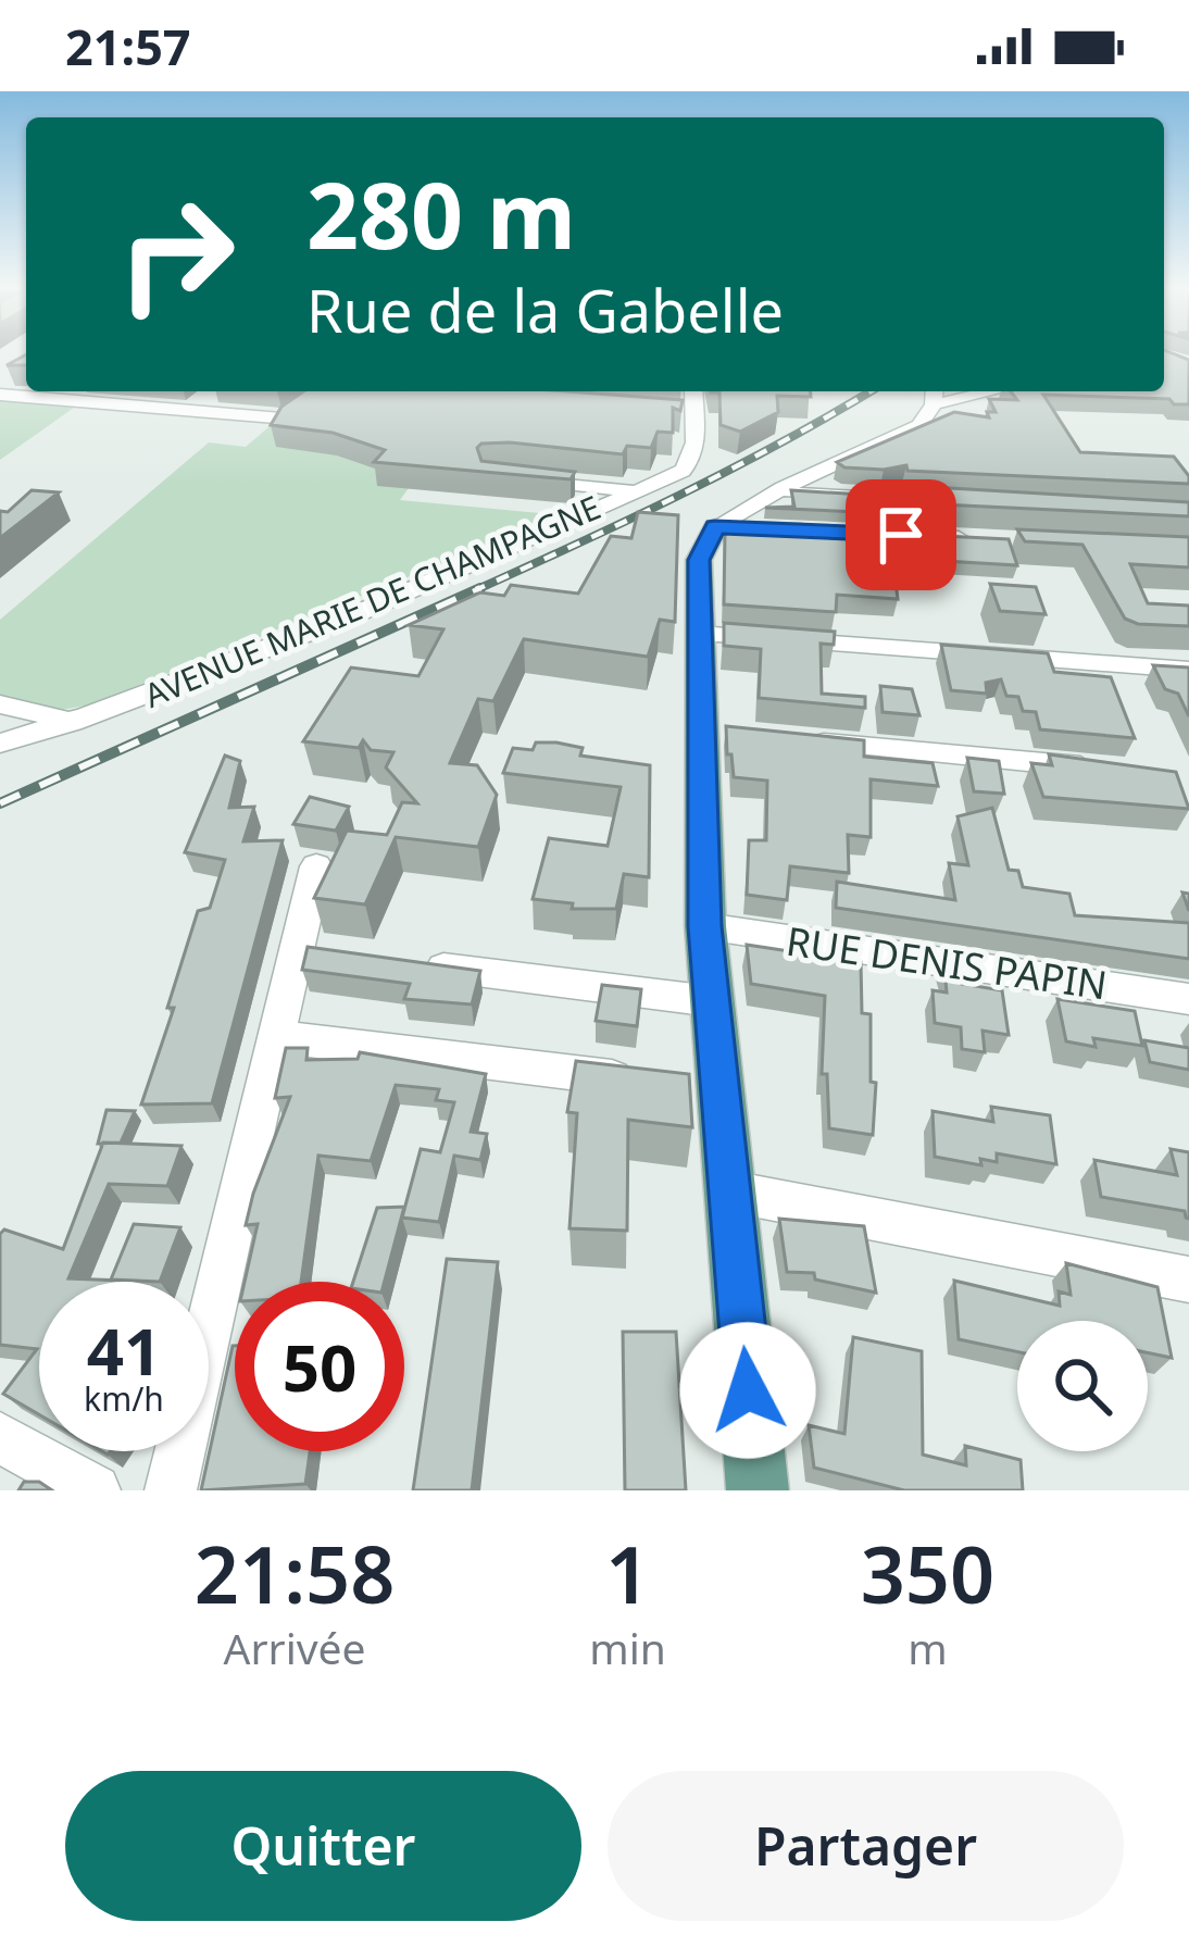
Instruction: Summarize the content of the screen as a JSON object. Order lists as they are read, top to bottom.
{
  "streets": {
    "street": ["AVENUE MARIE DE CHAMPAGNE", "RUE DENIS PAPIN"]
  },
  "page": {
    "status": "21:57",
    "turn": ["280 m", "Rue de la Gabelle"],
    "speed": "41 km/h",
    "limit": "50",
    "eta": [
      "21:58",
      "Arrivée",
      "1",
      "min",
      "350",
      "m"
    ],
    "buttons": ["Quitter", "Partager"]
  }
}
